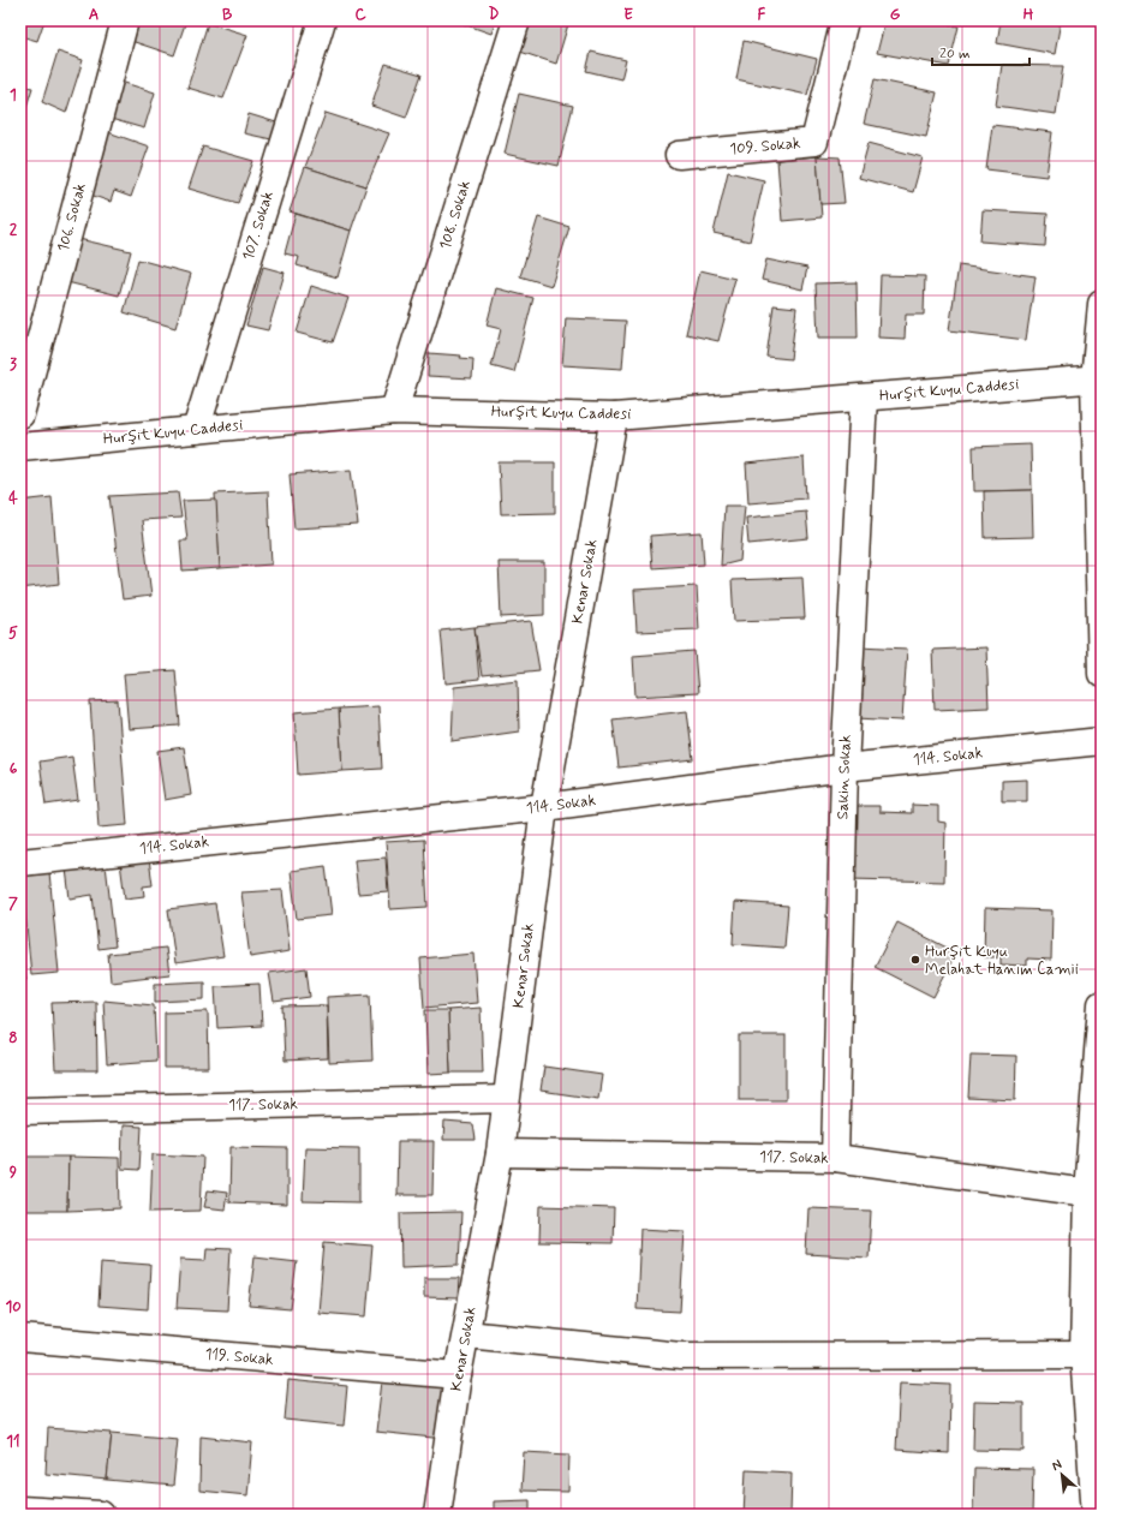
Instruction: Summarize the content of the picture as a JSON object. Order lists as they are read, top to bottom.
{
  "streets": {
    "street": [
      "109. Sokak",
      "108. Sokak",
      "106. Sokak",
      "107. Sokak",
      "Hurşit Kuyu Caddesi",
      "Kenar Sokak",
      "114. Sokak",
      "Sakin Sokak",
      "117. Sokak",
      "119. Sokak"
    ]
  },
  "crossings": [
    ["108. Sokak", "Hurşit Kuyu Caddesi"],
    ["107. Sokak", "Hurşit Kuyu Caddesi"],
    ["Hurşit Kuyu Caddesi", "Kenar Sokak"],
    ["Hurşit Kuyu Caddesi", "Sakin Sokak"],
    ["Kenar Sokak", "114. Sokak"],
    ["Kenar Sokak", "117. Sokak"],
    ["Kenar Sokak", "119. Sokak"],
    ["114. Sokak", "Sakin Sokak"],
    ["Sakin Sokak", "117. Sokak"]
  ],
  "places": ["Hurşit Kuyu Melahat Hanım Camii"],
  "scale_bar": "20 m",
  "north": "top left",
  "grid": {
    "columns": [
      "A",
      "B",
      "C",
      "D",
      "E",
      "F",
      "G",
      "H"
    ],
    "rows": [
      "1",
      "2",
      "3",
      "4",
      "5",
      "6",
      "7",
      "8",
      "9",
      "10",
      "11"
    ]
  }
}
